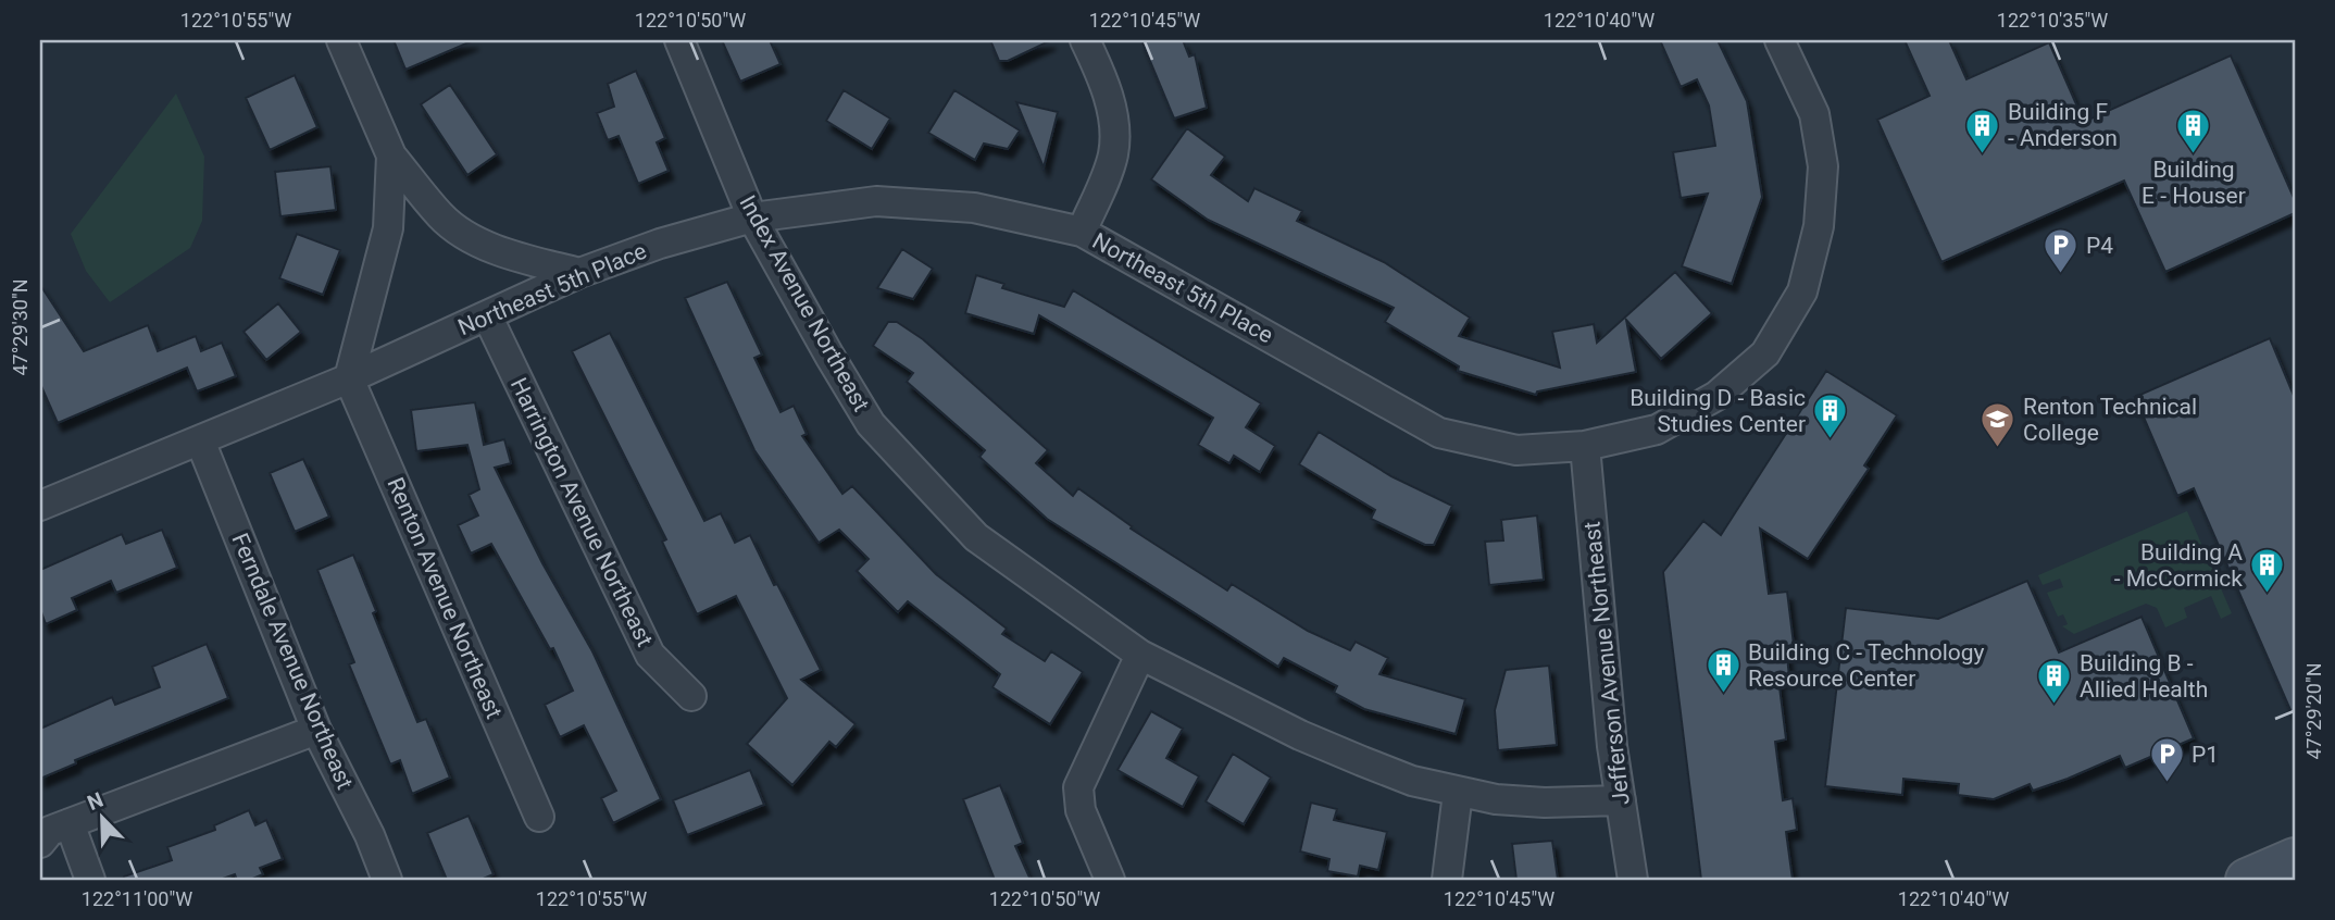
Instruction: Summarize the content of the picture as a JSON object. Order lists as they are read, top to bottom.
{
  "streets": {
    "street": [
      "Northeast 5th Place",
      "Index Avenue Northeast",
      "Harrington Avenue Northeast",
      "Renton Avenue Northeast",
      "Ferndale Avenue Northeast",
      "Jefferson Avenue Northeast"
    ]
  },
  "crossings": [
    ["Northeast 5th Place", "Index Avenue Northeast"],
    ["Northeast 5th Place", "Harrington Avenue Northeast"],
    ["Northeast 5th Place", "Renton Avenue Northeast"],
    ["Northeast 5th Place", "Ferndale Avenue Northeast"],
    ["Northeast 5th Place", "Jefferson Avenue Northeast"],
    ["Index Avenue Northeast", "Jefferson Avenue Northeast"]
  ],
  "places": {
    "building": [
      "Building F - Anderson",
      "Building E - Houser",
      "Building D - Basic Studies Center",
      "Building A - McCormick",
      "Building C - Technology Resource Center",
      "Building B - Allied Health"
    ],
    "parking": ["P4", "P1"],
    "school or university": ["Renton Technical College"]
  },
  "north": "top left",
  "coordinates": [
    "122°10'55\"W",
    "122°10'50\"W",
    "122°10'45\"W",
    "122°10'40\"W",
    "122°10'35\"W",
    "47°29'30\"N",
    "47°29'20\"N",
    "122°11'00\"W"
  ]
}
